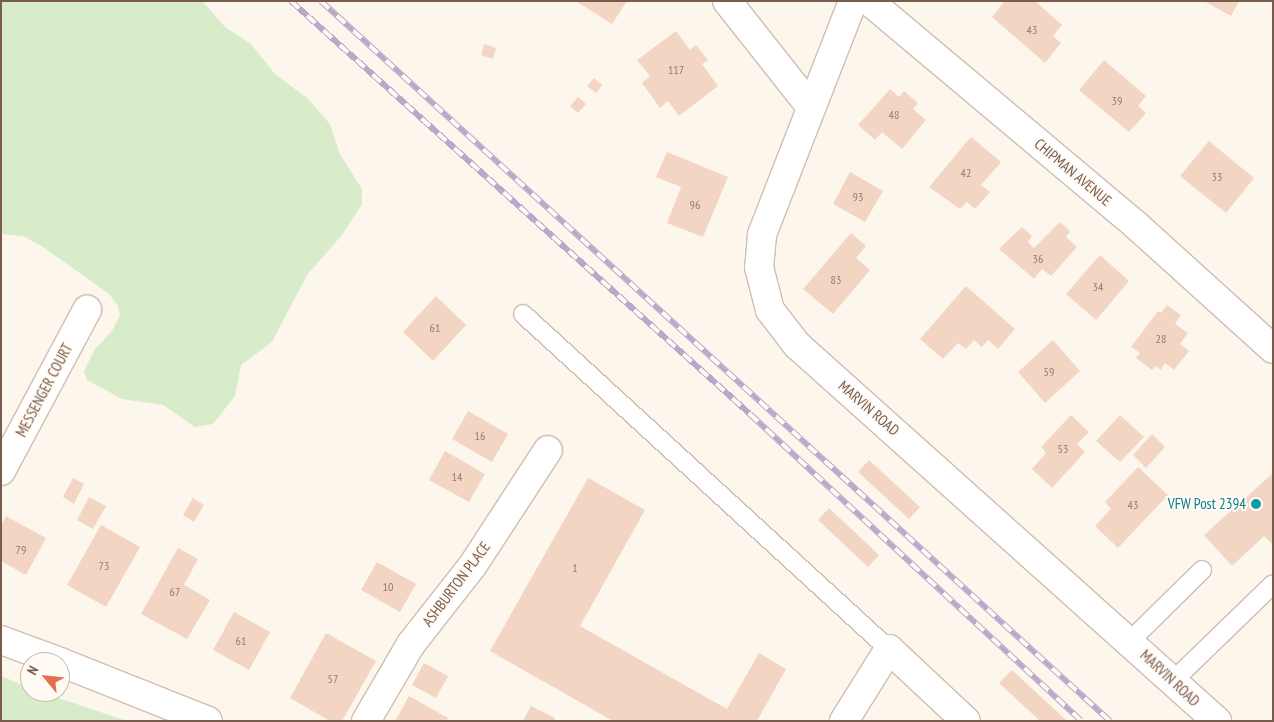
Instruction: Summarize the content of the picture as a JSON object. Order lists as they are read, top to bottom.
{
  "streets": {
    "street": [
      "CHIPMAN AVENUE",
      "MESSENGER COURT",
      "MARVIN ROAD",
      "ASHBURTON PLACE"
    ]
  },
  "places": ["VFW Post 2394"],
  "house_numbers": [
    "43",
    "117",
    "39",
    "48",
    "42",
    "33",
    "93",
    "96",
    "36",
    "83",
    "34",
    "61",
    "28",
    "59",
    "16",
    "53",
    "14",
    "43",
    "79",
    "73",
    "1",
    "10",
    "67",
    "61",
    "57"
  ],
  "north": "top left"
}
